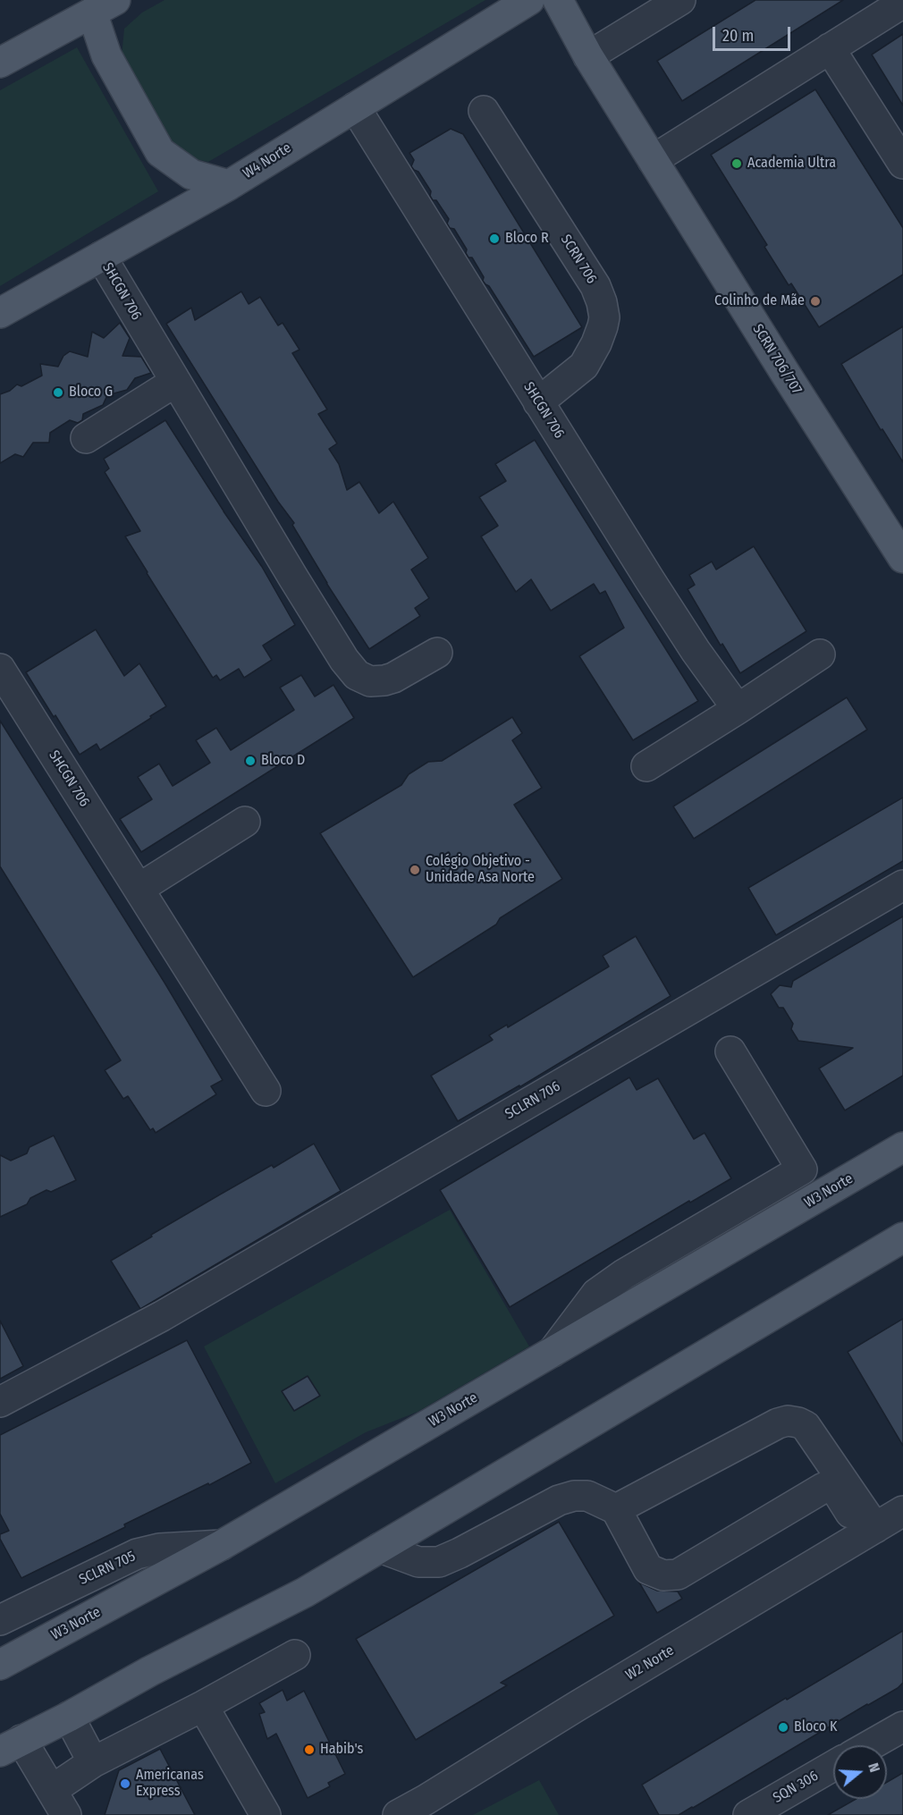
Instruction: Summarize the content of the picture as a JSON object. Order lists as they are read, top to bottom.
{
  "streets": {
    "main road": ["W4 Norte", "SCRN 706/707", "W3 Norte"],
    "street": [
      "SCRN 706",
      "SHCGN 706",
      "SCLRN 706",
      "SCLRN 705",
      "W2 Norte",
      "SQN 306"
    ]
  },
  "crossings": [
    ["W4 Norte", "SHCGN 706"],
    ["SCRN 706", "SHCGN 706"],
    ["W3 Norte", "SCLRN 705"]
  ],
  "places": [
    "Academia Ultra",
    "Bloco R",
    "Colinho de Mãe",
    "Bloco G",
    "Bloco D",
    "Colégio Objetivo - Unidade Asa Norte",
    "Bloco K",
    "Habib's",
    "Americanas Express"
  ],
  "scale_bar": "20 m",
  "north": "right"
}
